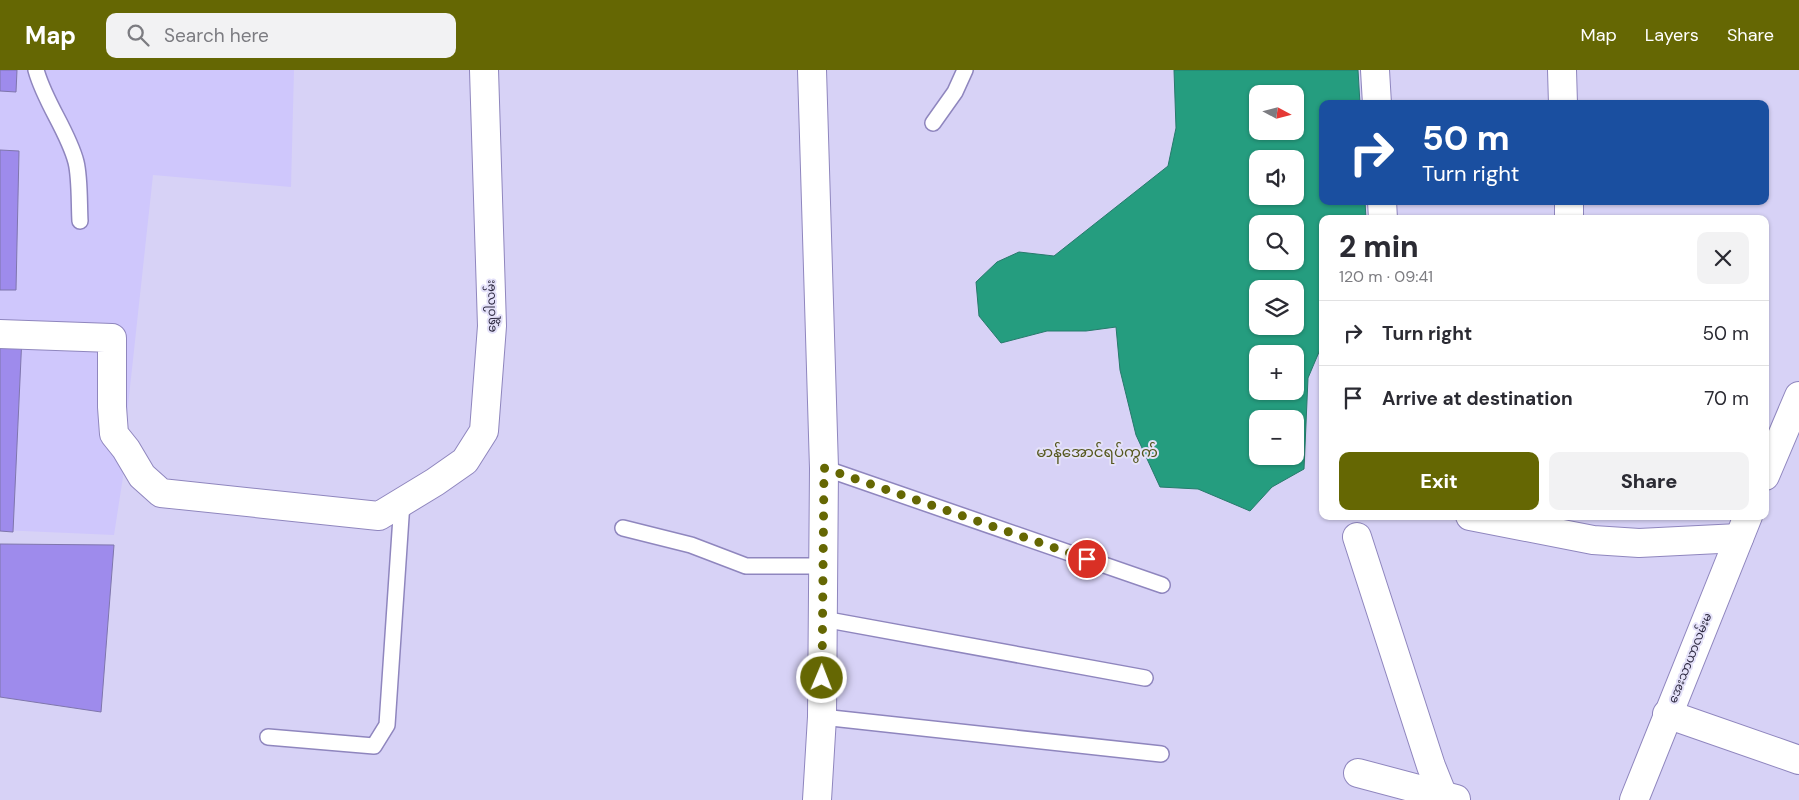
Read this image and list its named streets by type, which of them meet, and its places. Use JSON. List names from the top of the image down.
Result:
{
  "streets": {
    "street": ["ရွှေဝါလမ်း", "အေးသာယာလမ်းမ"]
  },
  "districts": ["မာန်အောင်ရပ်ကွက်"],
  "north": "right",
  "page": {
    "header": "Map",
    "search": "Search here",
    "nav": ["Map", "Layers", "Share"],
    "map_buttons": ["+", "−"],
    "turn": ["50 m", "Turn right"],
    "heading": ["2 min", "120 m · 09:41"],
    "list": [
      {
        "name": "Turn right",
        "value": "50 m"
      },
      {
        "name": "Arrive at destination",
        "value": "70 m"
      }
    ],
    "buttons": ["Exit", "Share"]
  }
}
